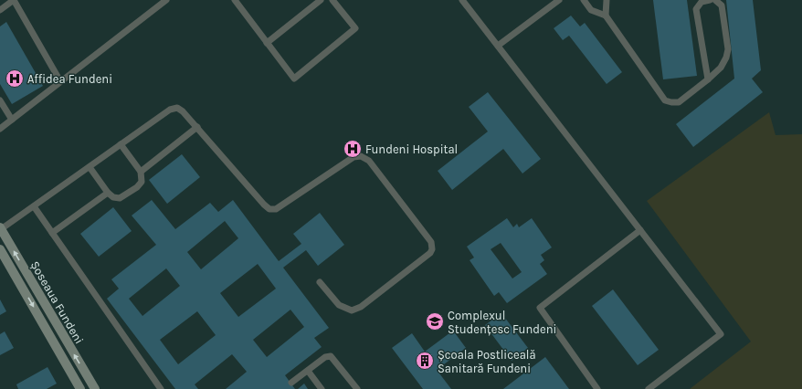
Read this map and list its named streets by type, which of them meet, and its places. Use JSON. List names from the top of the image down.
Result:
{
  "streets": {
    "main road": ["Șoseaua Fundeni"]
  },
  "places": {
    "hospital": ["Affidea Fundeni", "Fundeni Hospital"],
    "school or university": ["Complexul Studențesc Fundeni"],
    "building": ["Școala Postliceală Sanitară Fundeni"]
  }
}
